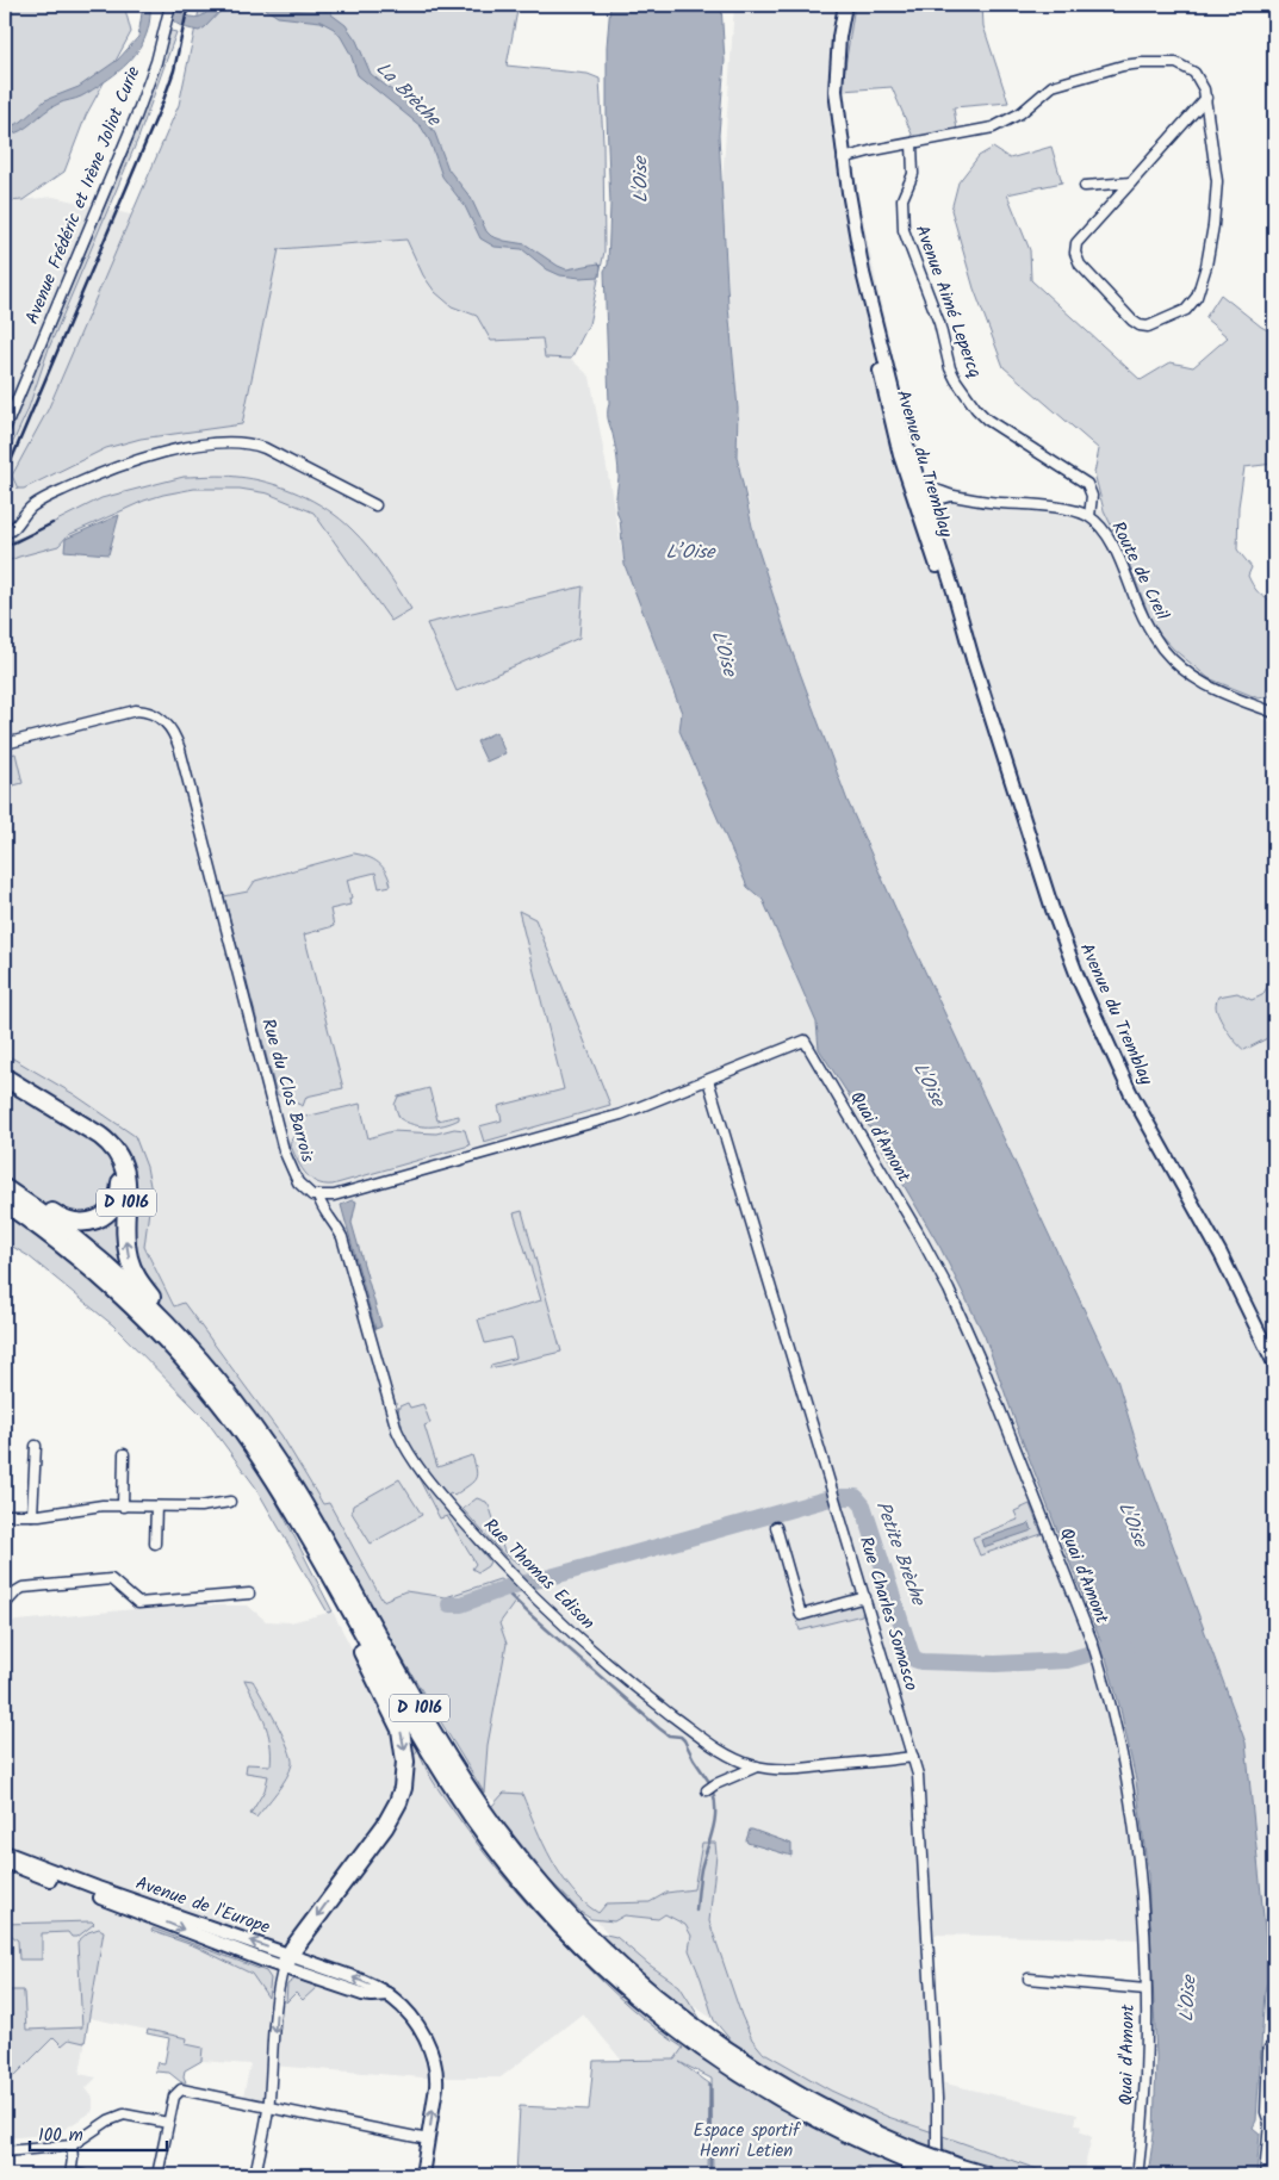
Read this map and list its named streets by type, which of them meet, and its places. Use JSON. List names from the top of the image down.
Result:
{
  "streets": {
    "highway": ["D 1016"],
    "main road": ["Avenue du Tremblay", "Avenue de l'Europe"],
    "street": [
      "Avenue Frédéric et Irène Joliot Curie",
      "Avenue Aimé Lepercq",
      "Route de Creil",
      "Rue du Clos Barrois",
      "Quai d'Amont",
      "Rue Thomas Edison",
      "Rue Charles Somasco"
    ]
  },
  "crossings": [
    ["Avenue Aimé Lepercq", "Route de Creil"],
    ["Avenue du Tremblay", "Route de Creil"],
    ["Rue du Clos Barrois", "Rue Thomas Edison"],
    ["Quai d'Amont", "Rue Charles Somasco"],
    ["D 1016", "Avenue de l'Europe"],
    ["Rue Thomas Edison", "Rue Charles Somasco"]
  ],
  "water": [
    "La Brèche",
    "L'Oise",
    "L’Oise",
    "Petite Brèche"
  ],
  "parks": ["Espace sportif Henri Letien"],
  "scale_bar": "100 m"
}
